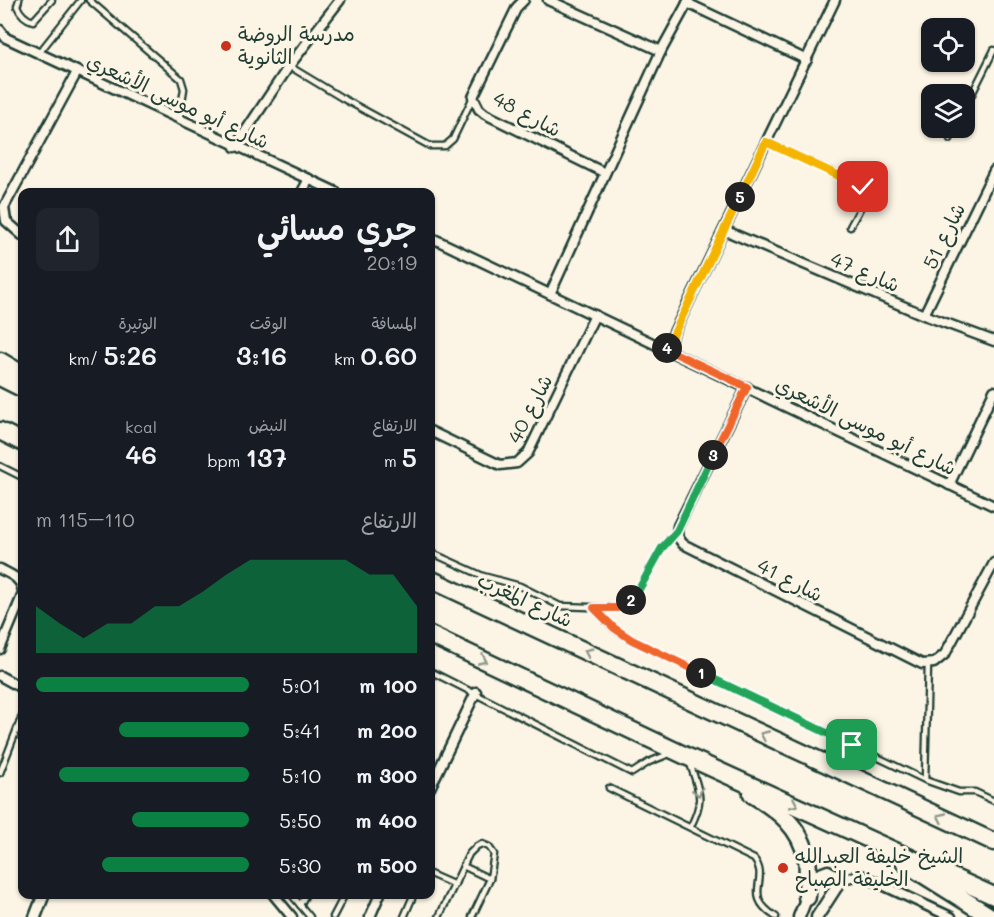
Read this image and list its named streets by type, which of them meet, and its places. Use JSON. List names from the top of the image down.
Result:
{
  "streets": {
    "highway": ["شارع المغرب"],
    "street": [
      "شارع أبو موسى الأشعري",
      "شارع 48",
      "شارع 51",
      "شارع 47",
      "شارع 40",
      "شارع 41"
    ]
  },
  "crossings": [
    ["شارع أبو موسى الأشعري", "شارع 40"],
    ["شارع 51", "شارع 47"]
  ],
  "places": ["مدرسة الروضة الثانوية", "الشيخ خليفة العبدالله الخليفة الصباح"],
  "page": {
    "pins": [
      "5",
      "4",
      "3",
      "2",
      "1"
    ],
    "heading": ["جري مسائي", "20:19"],
    "stats": [
      ["المسافة", "0.60 km"],
      ["الوقت", "3:16"],
      ["الوتيرة", "5:26 /km"],
      ["الارتفاع", "5 m"],
      ["النبض", "137 bpm"],
      ["kcal", "46"]
    ],
    "chart": ["الارتفاع", "110–115 m"],
    "list": [
      {
        "name": "100 m",
        "note": "5:01"
      },
      {
        "name": "200 m",
        "note": "5:41"
      },
      {
        "name": "300 m",
        "note": "5:10"
      },
      {
        "name": "400 m",
        "note": "5:50"
      },
      {
        "name": "500 m",
        "note": "5:30"
      }
    ]
  }
}
